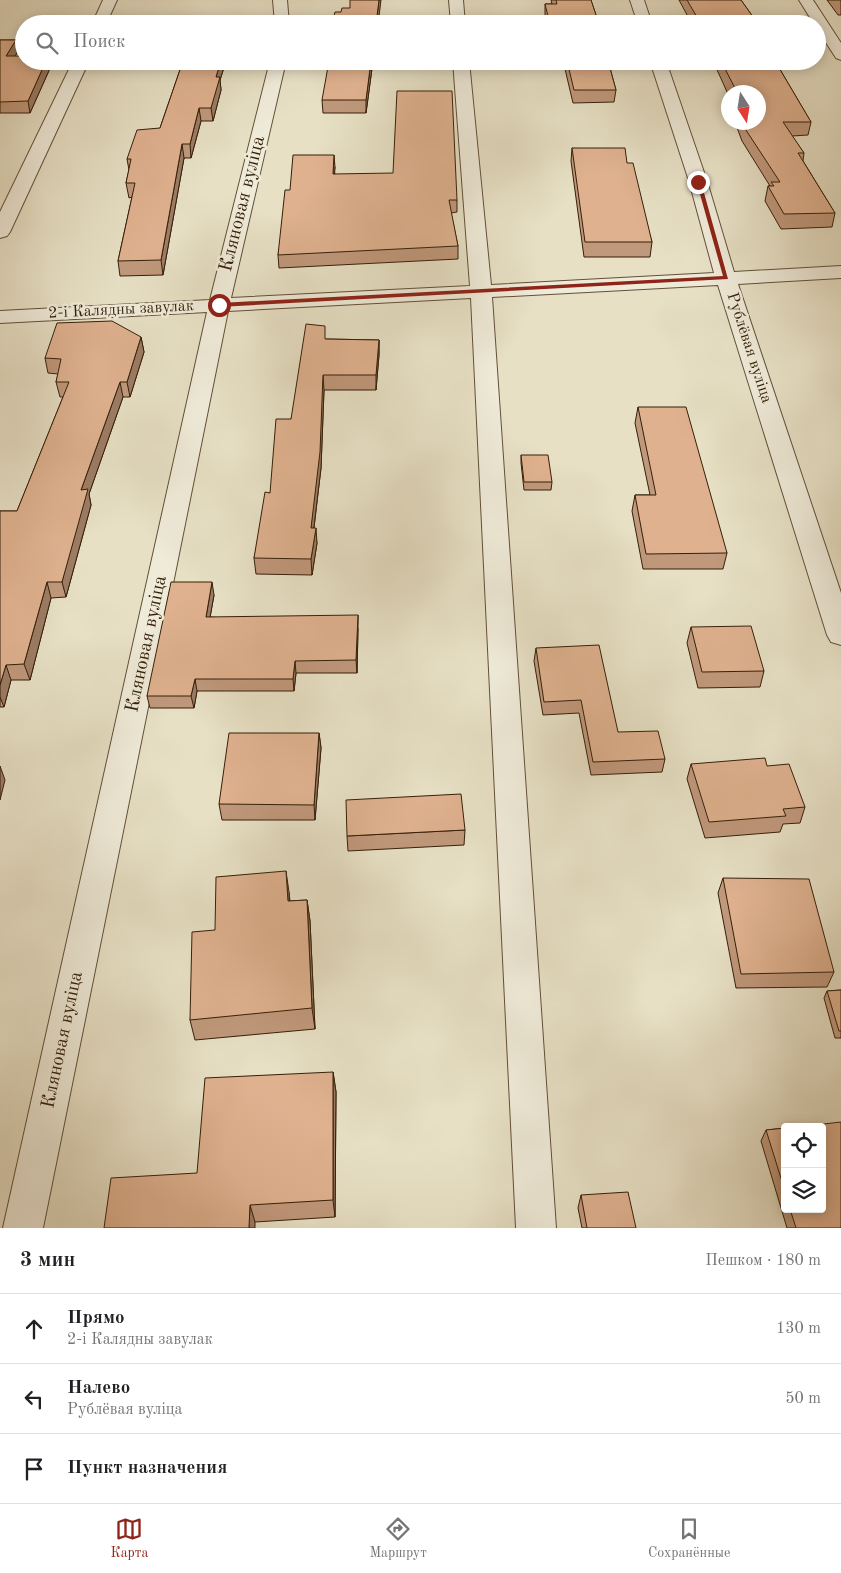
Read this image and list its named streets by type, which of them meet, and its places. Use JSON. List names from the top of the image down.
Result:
{
  "streets": {
    "street": ["Кляновая вуліца", "2-і Калядны завулак", "Рублёвая вуліца"]
  },
  "crossings": [
    ["Кляновая вуліца", "2-і Калядны завулак"],
    ["2-і Калядны завулак", "Рублёвая вуліца"]
  ],
  "north": "bottom",
  "page": {
    "search": "Поиск",
    "heading": ["3 мин", "Пешком · 180 m"],
    "list": [
      ["Прямо", "2-і Калядны завулак", "130 m"],
      ["Налево", "Рублёвая вуліца", "50 m"],
      "Пункт назначения"
    ],
    "nav": ["Карта", "Маршрут", "Сохранённые"]
  }
}
